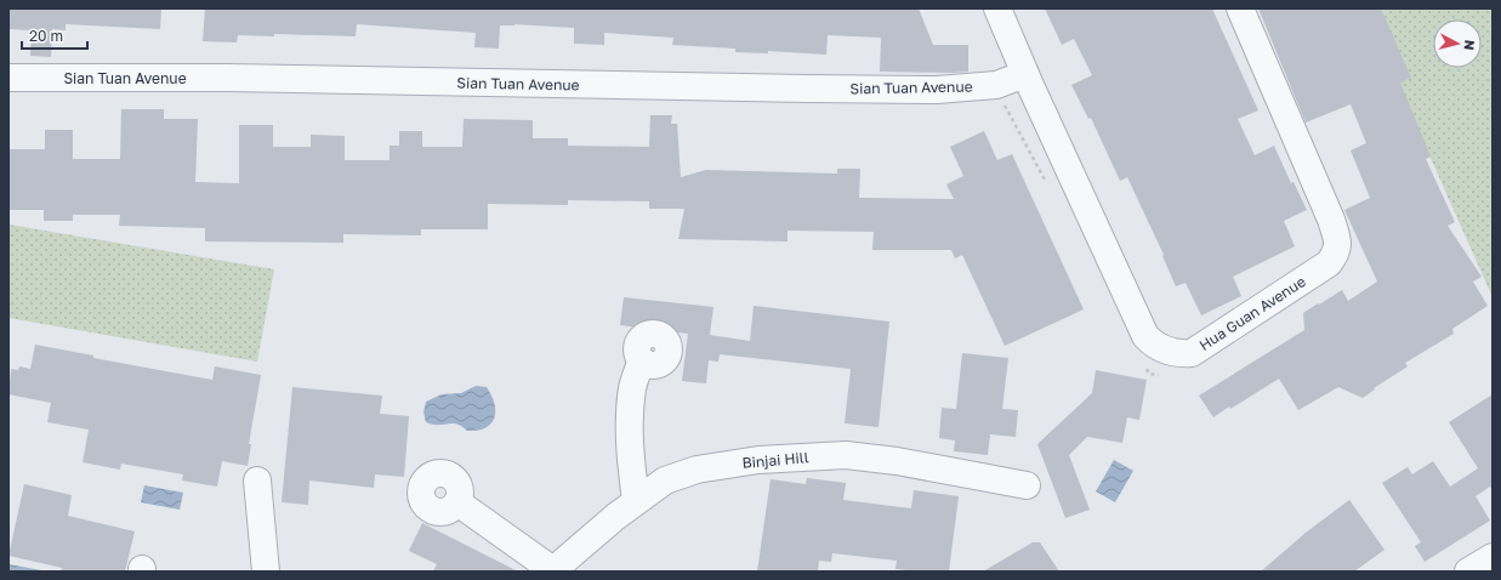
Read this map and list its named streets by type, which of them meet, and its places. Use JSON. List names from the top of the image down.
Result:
{
  "streets": {
    "street": ["Sian Tuan Avenue", "Hua Guan Avenue", "Binjai Hill"]
  },
  "crossings": [
    ["Sian Tuan Avenue", "Hua Guan Avenue"]
  ],
  "scale_bar": "20 m",
  "north": "right"
}
